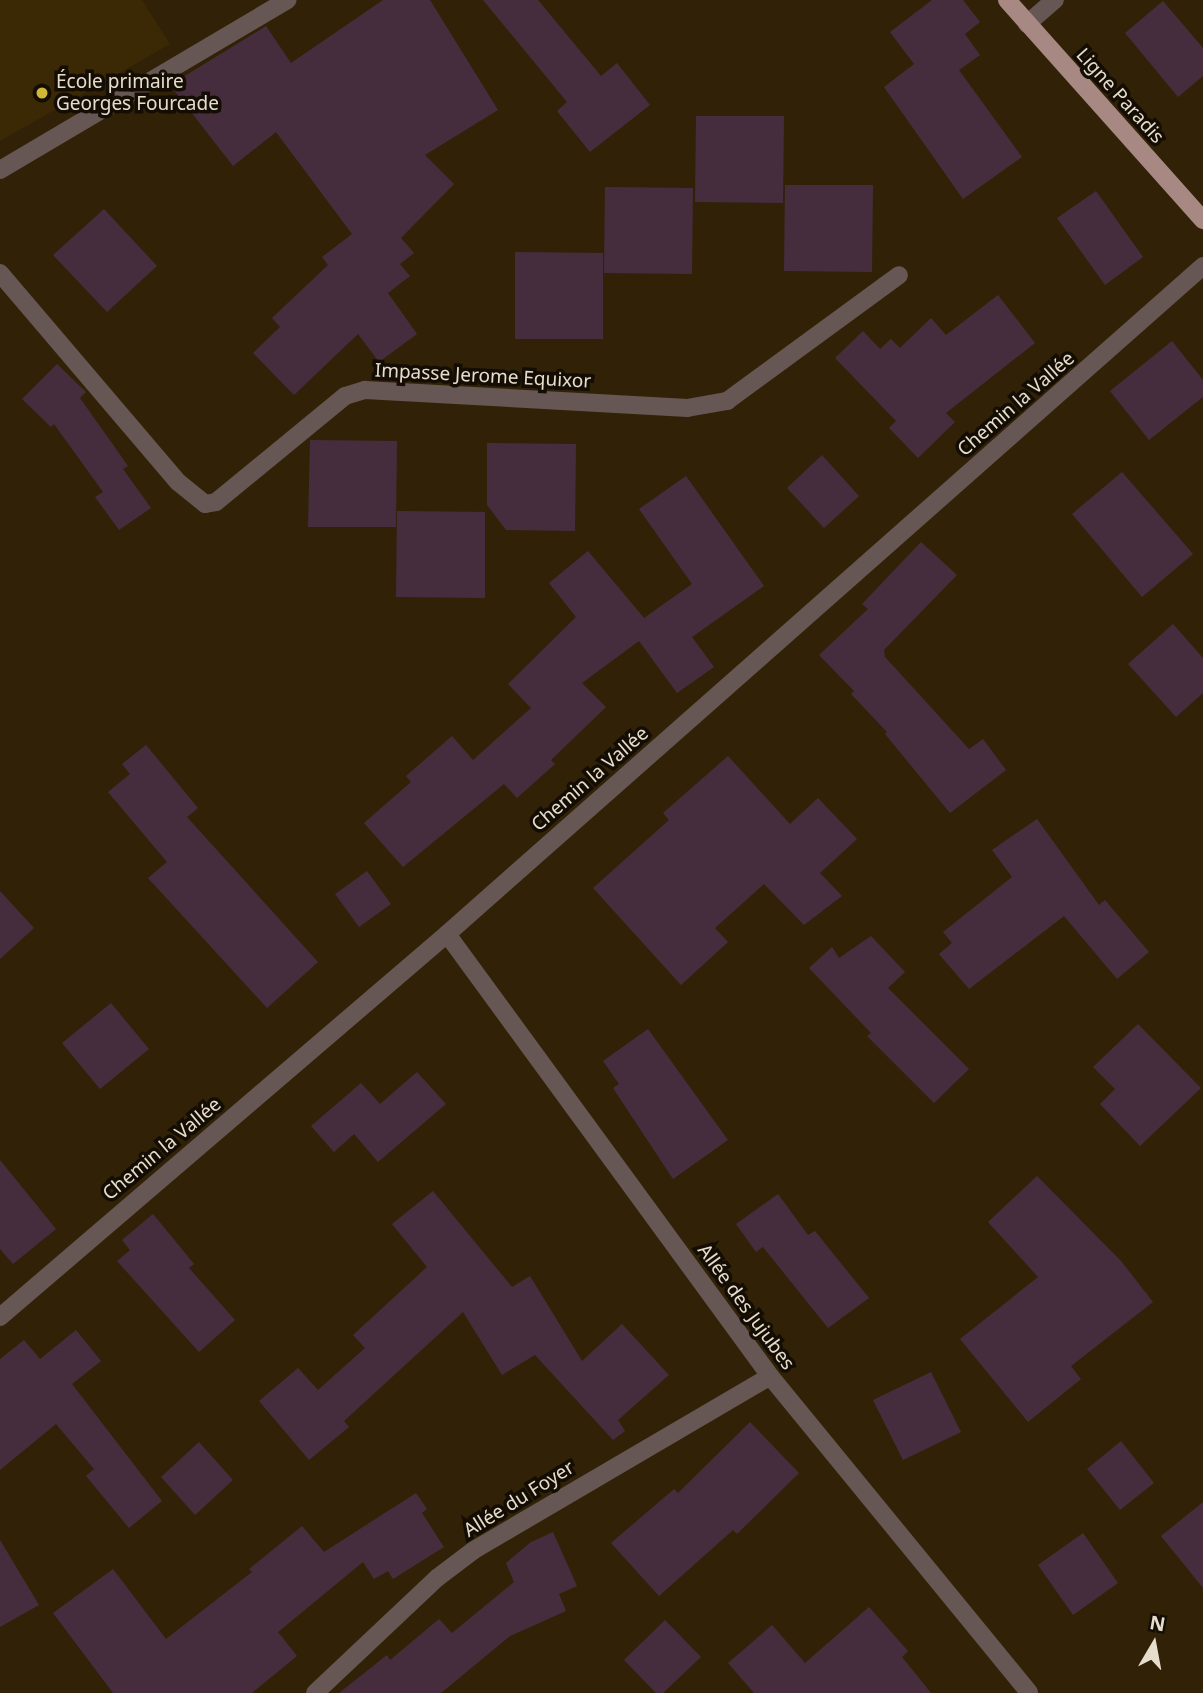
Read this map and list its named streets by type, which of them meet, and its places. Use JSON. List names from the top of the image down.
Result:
{
  "streets": {
    "main road": ["Ligne Paradis"],
    "street": [
      "Impasse Jerome Equixor",
      "Chemin la Vallée",
      "Allée des Jujubes",
      "Allée du Foyer"
    ]
  },
  "crossings": [
    ["Chemin la Vallée", "Allée des Jujubes"],
    ["Allée des Jujubes", "Allée du Foyer"]
  ],
  "places": ["École primaire Georges Fourcade"],
  "north": "top"
}
